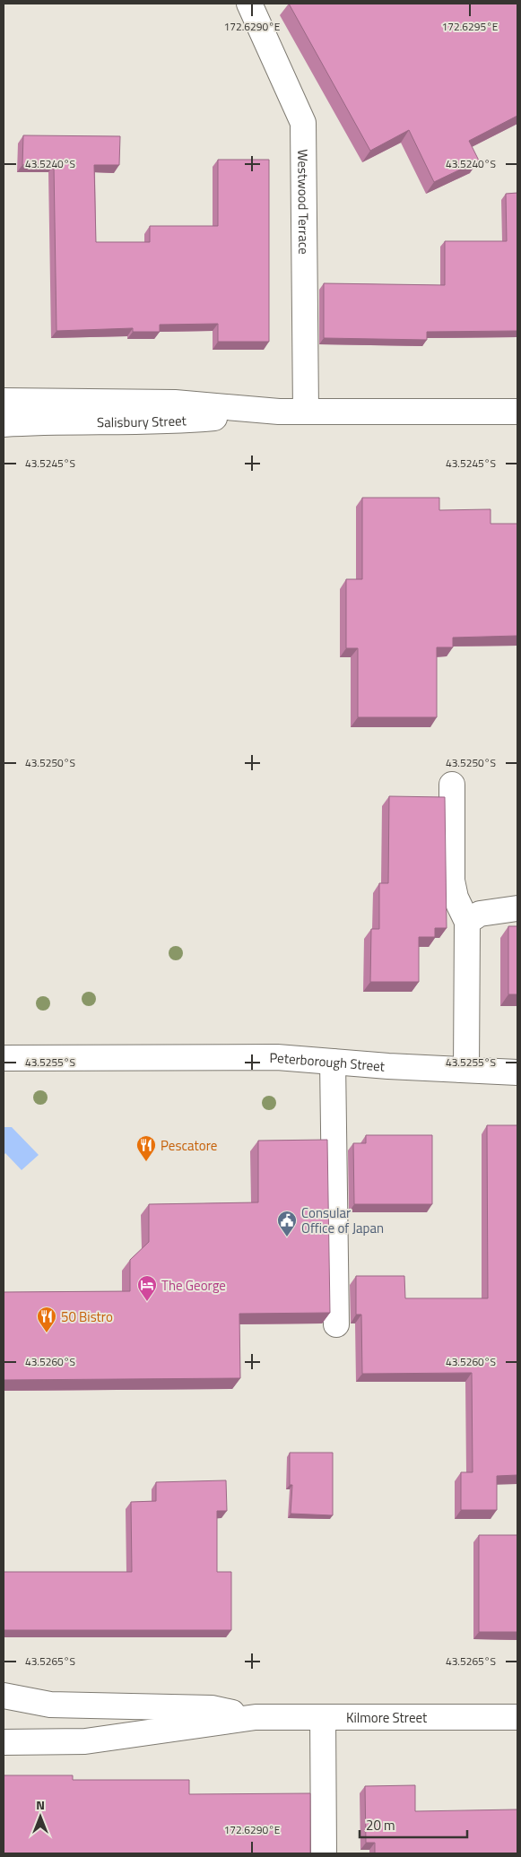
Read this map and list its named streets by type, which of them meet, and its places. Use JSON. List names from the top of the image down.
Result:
{
  "streets": {
    "street": [
      "Westwood Terrace",
      "Salisbury Street",
      "Peterborough Street",
      "Kilmore Street"
    ]
  },
  "crossings": [
    ["Westwood Terrace", "Salisbury Street"]
  ],
  "places": {
    "restaurant": ["Pescatore", "50 Bistro"],
    "public building": ["Consular Office of Japan"],
    "hotel": ["The George"]
  },
  "scale_bar": "20 m",
  "north": "top",
  "coordinates": [
    "172.6290°E",
    "172.6295°E",
    "43.5240°S",
    "43.5245°S",
    "43.5250°S",
    "43.5255°S",
    "43.5260°S",
    "43.5265°S"
  ]
}
